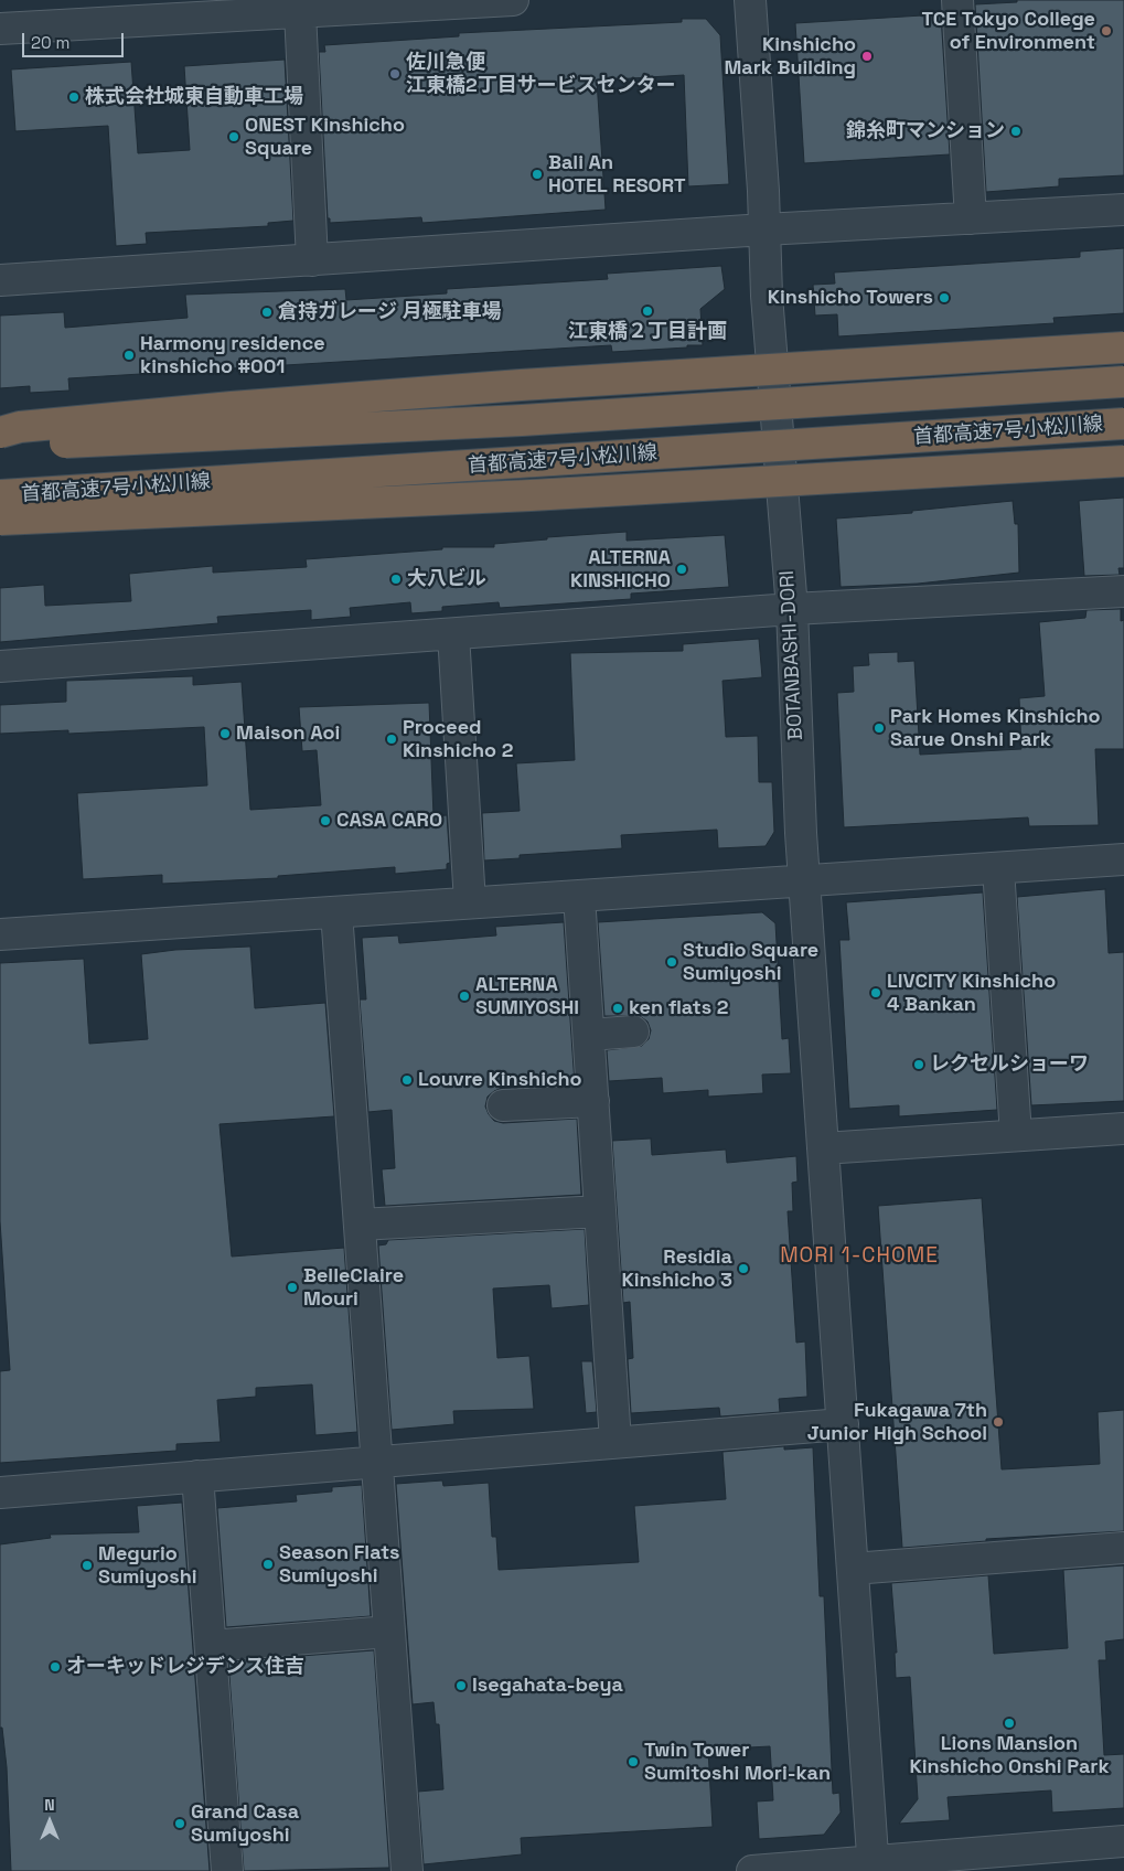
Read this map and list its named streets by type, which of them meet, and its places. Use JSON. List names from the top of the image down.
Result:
{
  "streets": {
    "highway": ["首都高速7号小松川線"],
    "street": ["BOTANBASHI-DORI"]
  },
  "districts": ["MORI 1-CHOME"],
  "places": [
    "TCE Tokyo College of Environment",
    "Kinshicho Mark Building",
    "佐川急便 江東橋2丁目サービスセンター",
    "株式会社城東自動車工場",
    "錦糸町マンション",
    "ONEST Kinshicho Square",
    "Bali An HOTEL RESORT",
    "Kinshicho Towers",
    "江東橋２丁目計画",
    "倉持ガレージ 月極駐車場",
    "Harmony residence kinshicho #001",
    "ALTERNA KINSHICHO",
    "大八ビル",
    "Park Homes Kinshicho Sarue Onshi Park",
    "Maison Aoi",
    "Proceed Kinshicho 2",
    "CASA CARO",
    "Studio Square Sumiyoshi",
    "LIVCITY Kinshicho 4 Bankan",
    "ALTERNA SUMIYOSHI",
    "ken flats 2",
    "レクセルショーワ",
    "Louvre Kinshicho",
    "Residia Kinshicho 3",
    "BelleClaire Mouri",
    "Fukagawa 7th Junior High School",
    "Season Flats Sumiyoshi",
    "Megurio Sumiyoshi",
    "オーキッドレジデンス住吉",
    "Isegahata-beya",
    "Lions Mansion Kinshicho Onshi Park",
    "Twin Tower Sumitoshi Mori-kan",
    "Grand Casa Sumiyoshi"
  ],
  "scale_bar": "20 m",
  "north": "top"
}
